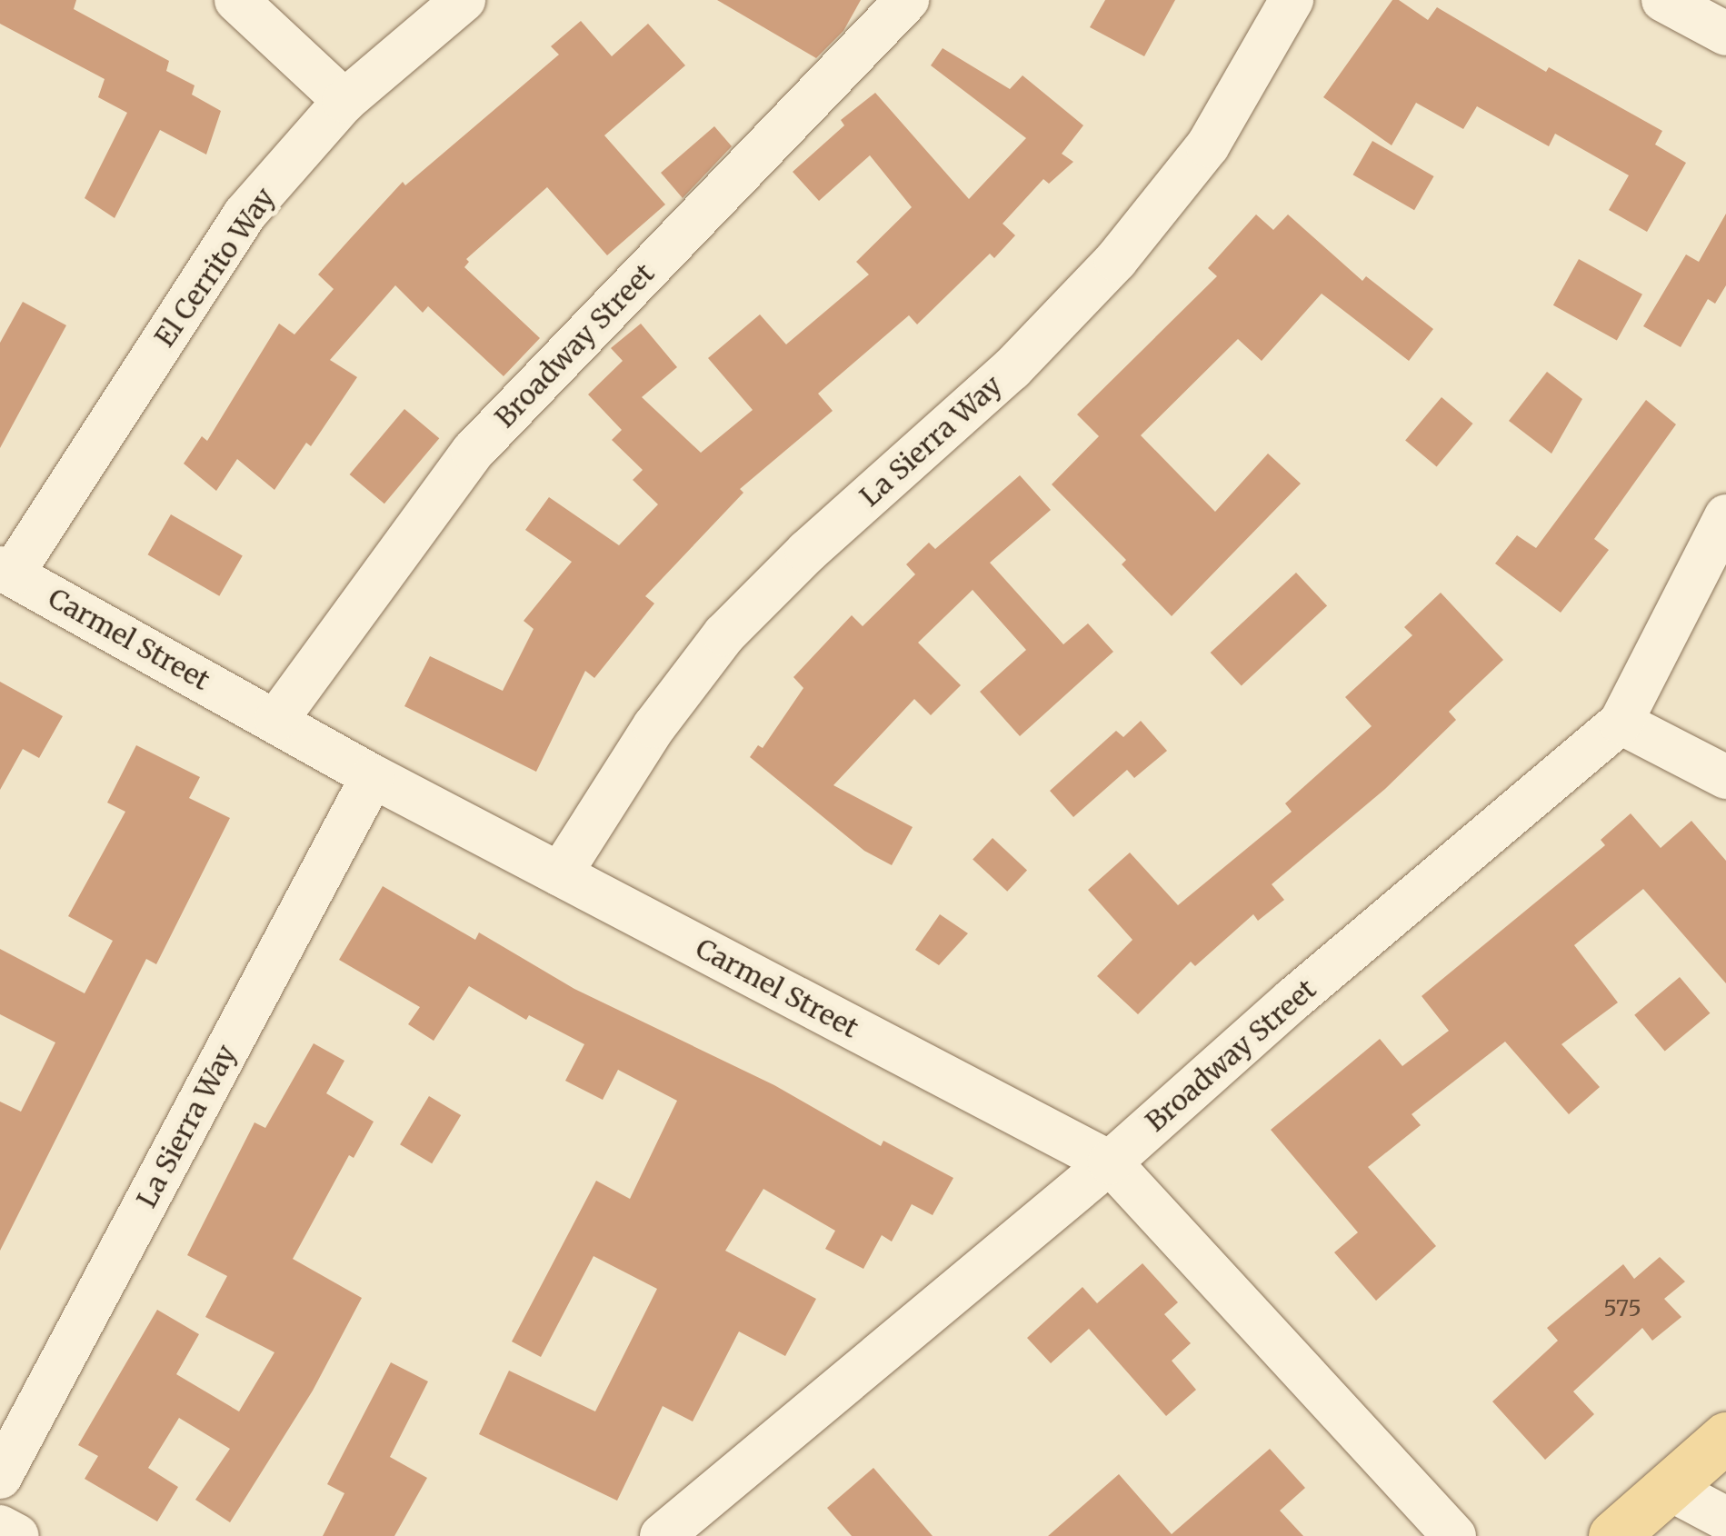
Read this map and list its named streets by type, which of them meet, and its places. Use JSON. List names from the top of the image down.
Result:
{
  "streets": {
    "street": [
      "El Cerrito Way",
      "Broadway Street",
      "La Sierra Way",
      "Carmel Street"
    ]
  },
  "crossings": [
    ["El Cerrito Way", "Carmel Street"],
    ["Broadway Street", "Carmel Street"],
    ["La Sierra Way", "Carmel Street"]
  ],
  "house_numbers": ["575"]
}
